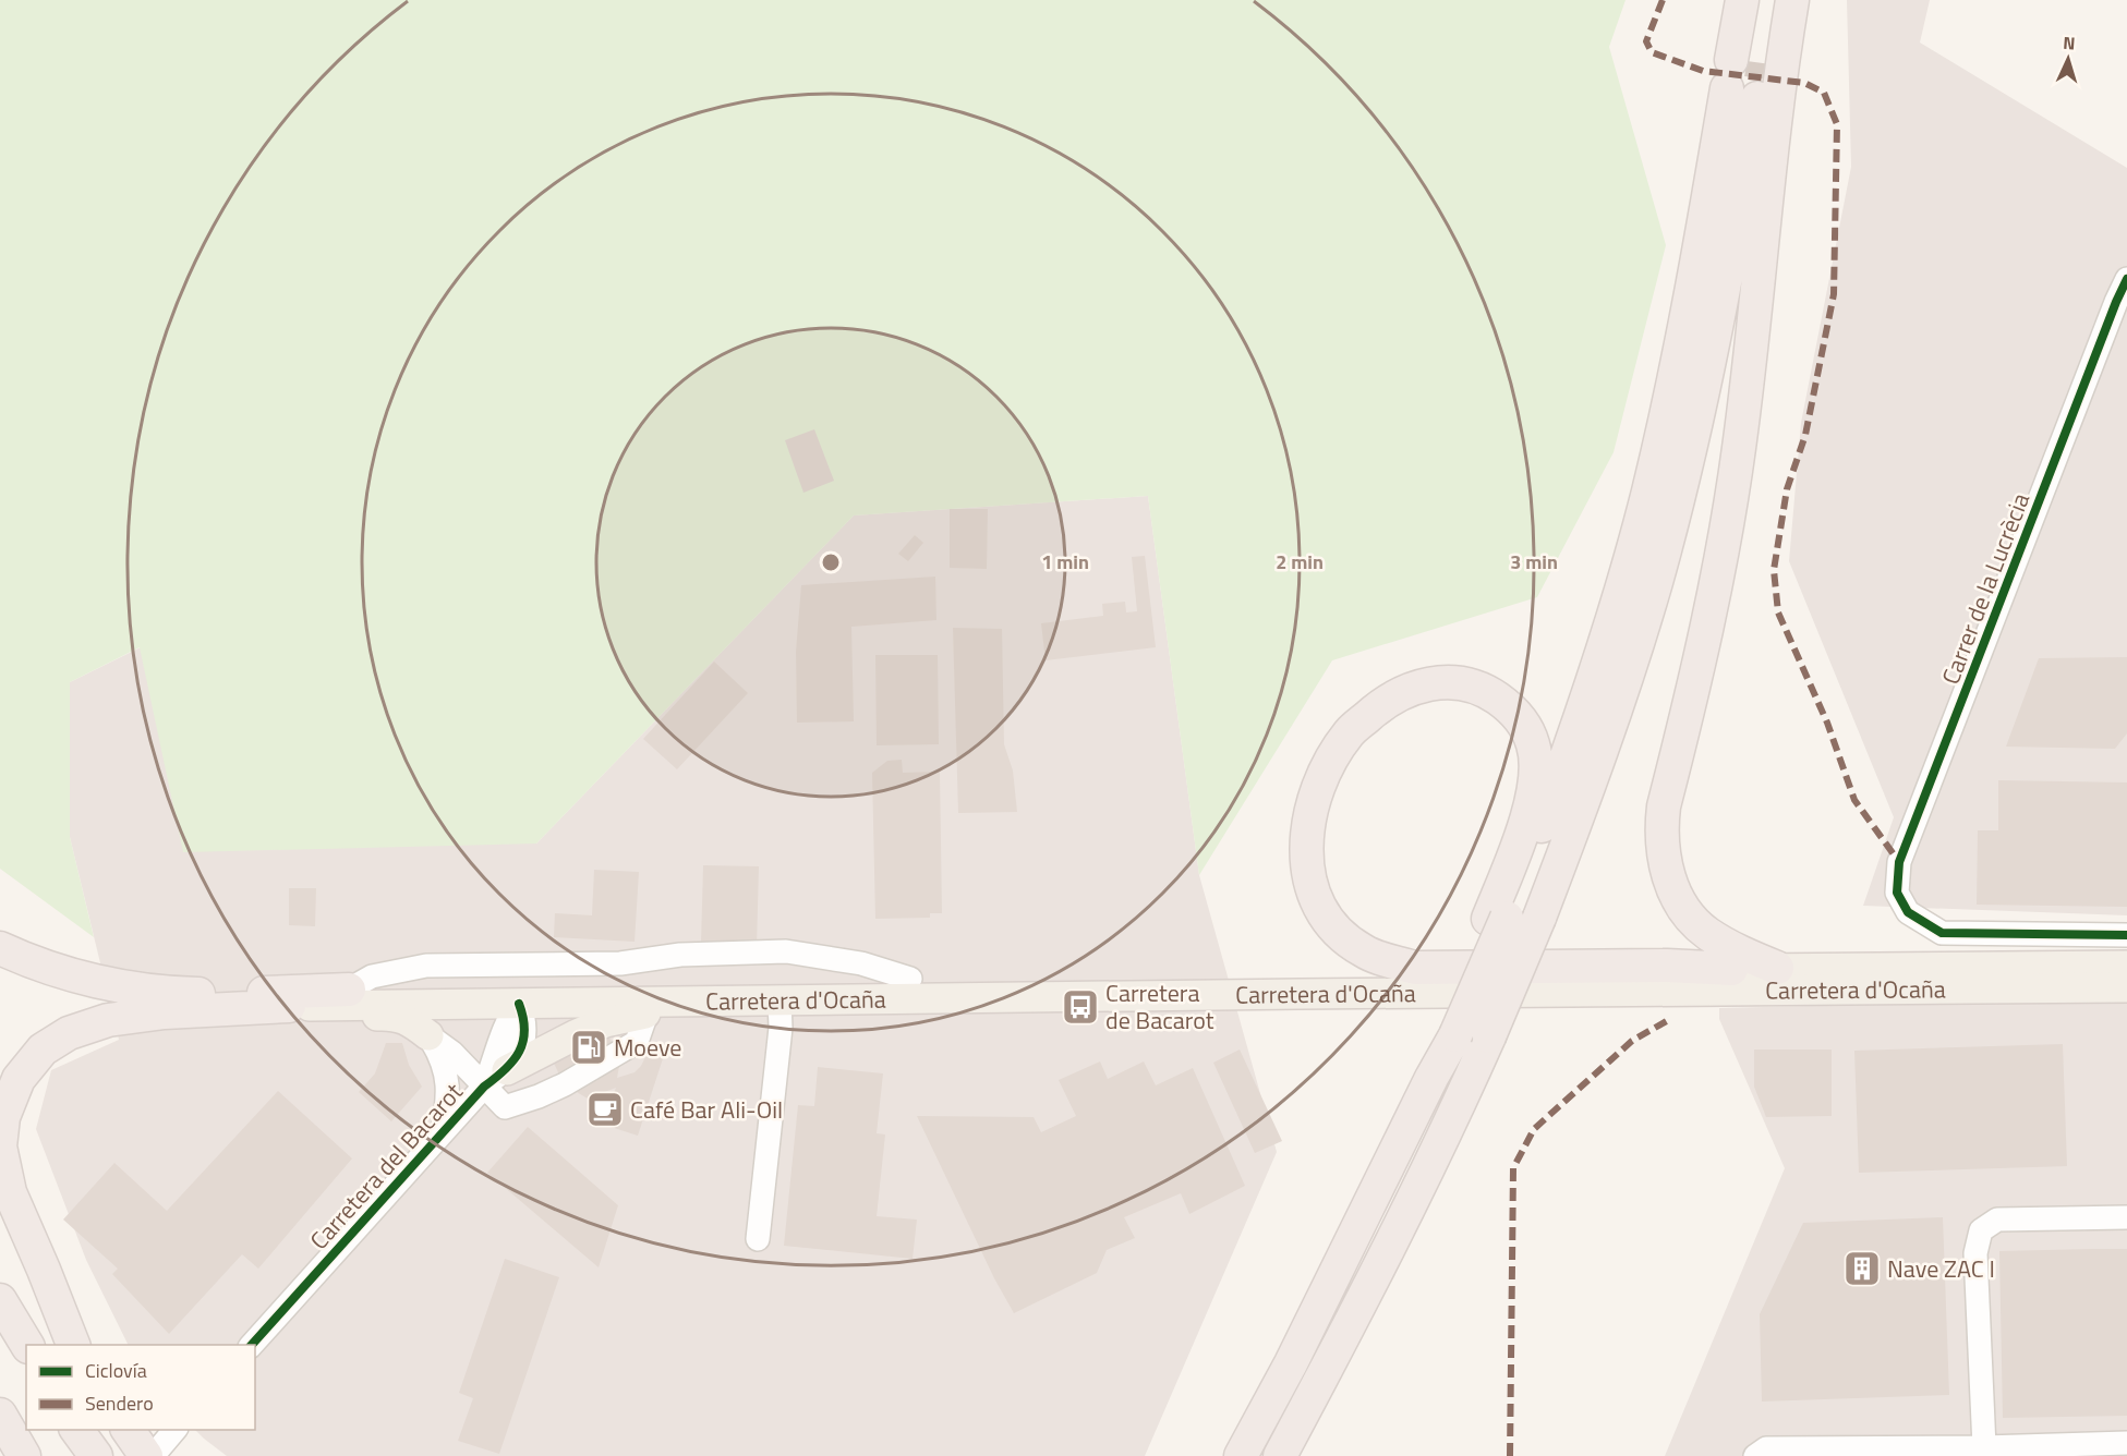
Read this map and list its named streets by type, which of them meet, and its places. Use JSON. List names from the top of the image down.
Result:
{
  "streets": {
    "main road": ["Carretera d'Ocaña"],
    "street": ["Carrer de la Lucrècia", "Carretera del Bacarot"]
  },
  "crossings": [
    ["Carretera d'Ocaña", "Carretera del Bacarot"]
  ],
  "places": {
    "bus stop": ["Carretera de Bacarot"],
    "fuel station": ["Moeve"],
    "cafe": ["Café Bar Ali-Oil"],
    "building": ["Nave ZAC I"]
  },
  "legend": ["Ciclovía", "Sendero"],
  "north": "top",
  "rings": ["1 min", "2 min", "3 min"]
}
